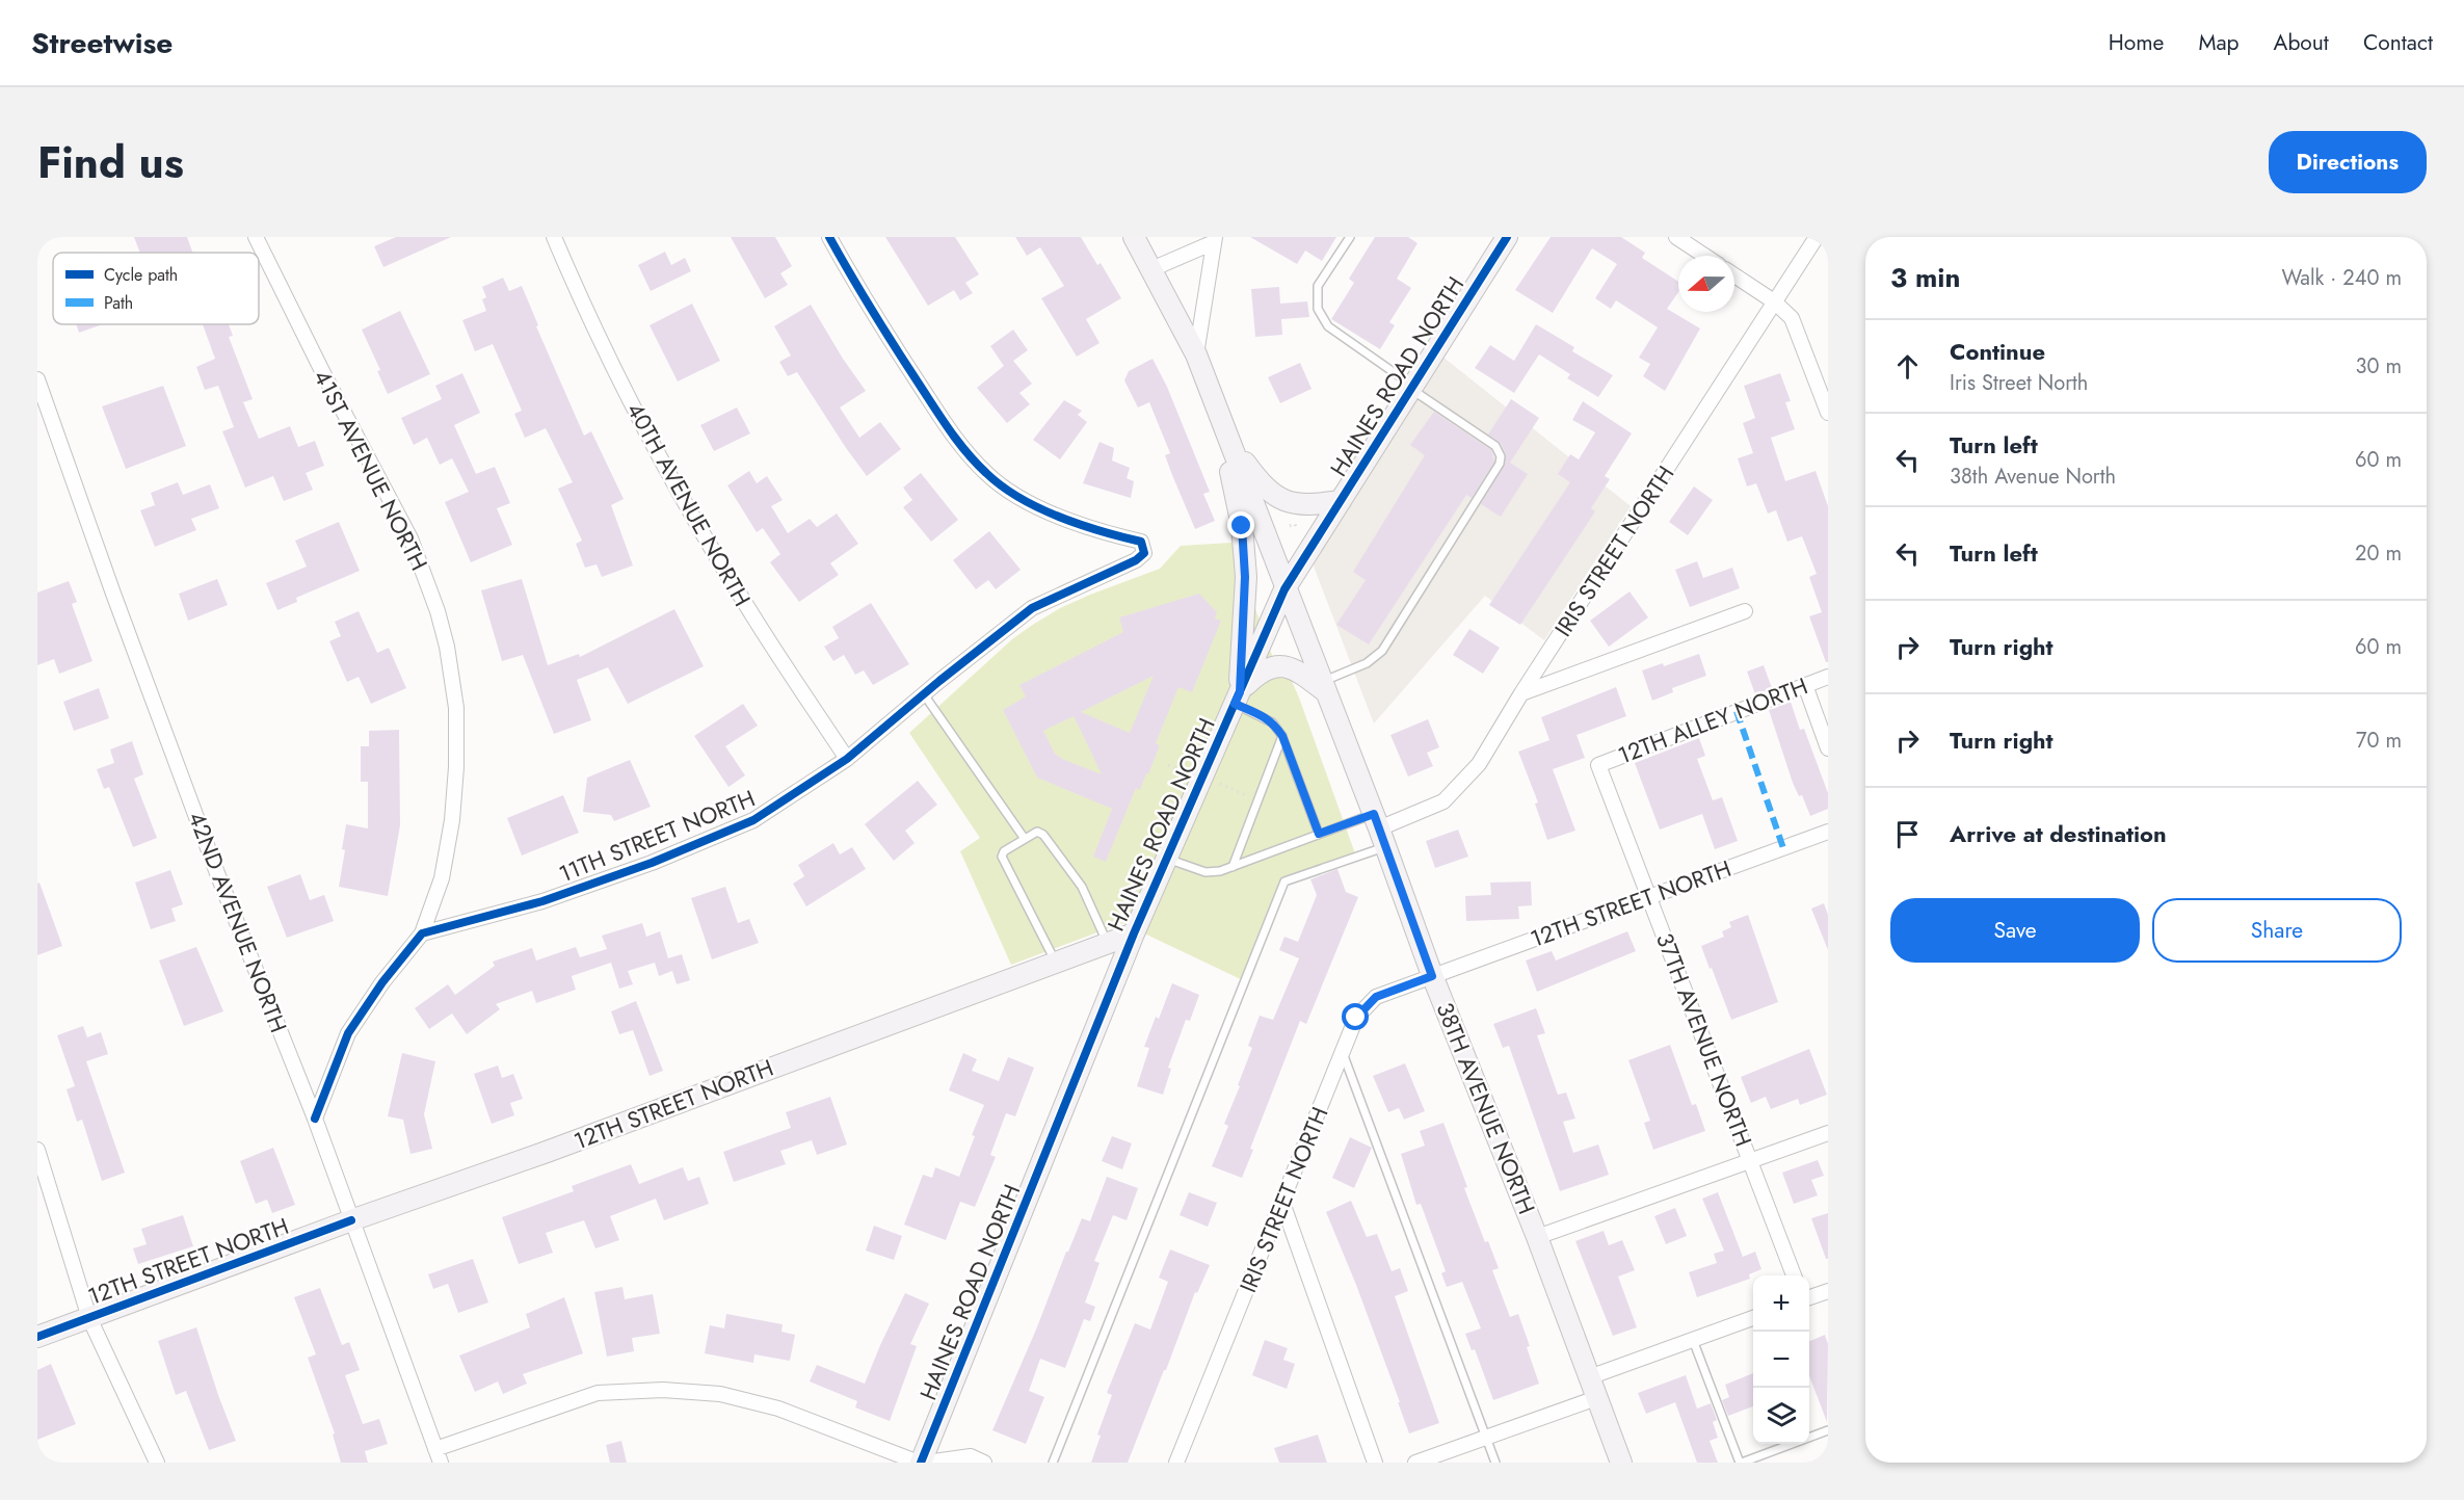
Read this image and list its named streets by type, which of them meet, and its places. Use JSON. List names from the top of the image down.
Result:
{
  "streets": {
    "street": [
      "HAINES ROAD NORTH",
      "41ST AVENUE NORTH",
      "40TH AVENUE NORTH",
      "IRIS STREET NORTH",
      "12TH ALLEY NORTH",
      "11TH STREET NORTH",
      "12TH STREET NORTH",
      "42ND AVENUE NORTH",
      "37TH AVENUE NORTH",
      "38TH AVENUE NORTH"
    ]
  },
  "crossings": [
    ["HAINES ROAD NORTH", "12TH STREET NORTH"],
    ["HAINES ROAD NORTH", "38TH AVENUE NORTH"],
    ["41ST AVENUE NORTH", "11TH STREET NORTH"],
    ["40TH AVENUE NORTH", "11TH STREET NORTH"],
    ["IRIS STREET NORTH", "12TH STREET NORTH"],
    ["IRIS STREET NORTH", "38TH AVENUE NORTH"],
    ["12TH ALLEY NORTH", "37TH AVENUE NORTH"],
    ["12TH STREET NORTH", "42ND AVENUE NORTH"],
    ["12TH STREET NORTH", "37TH AVENUE NORTH"],
    ["12TH STREET NORTH", "38TH AVENUE NORTH"]
  ],
  "legend": ["Cycle path", "Path"],
  "north": "left",
  "page": {
    "header": "Streetwise",
    "nav": [
      "Home",
      "Map",
      "About",
      "Contact"
    ],
    "title": "Find us",
    "buttons": [
      "Directions",
      ["Save", "Share"]
    ],
    "heading": ["3 min", "Walk · 240 m"],
    "list": [
      ["Continue", "Iris Street North", "30 m"],
      ["Turn left", "38th Avenue North", "60 m"],
      ["Turn left", "20 m"],
      ["Turn right", "60 m"],
      ["Turn right", "70 m"],
      "Arrive at destination"
    ],
    "map_buttons": ["+", "−"]
  }
}
